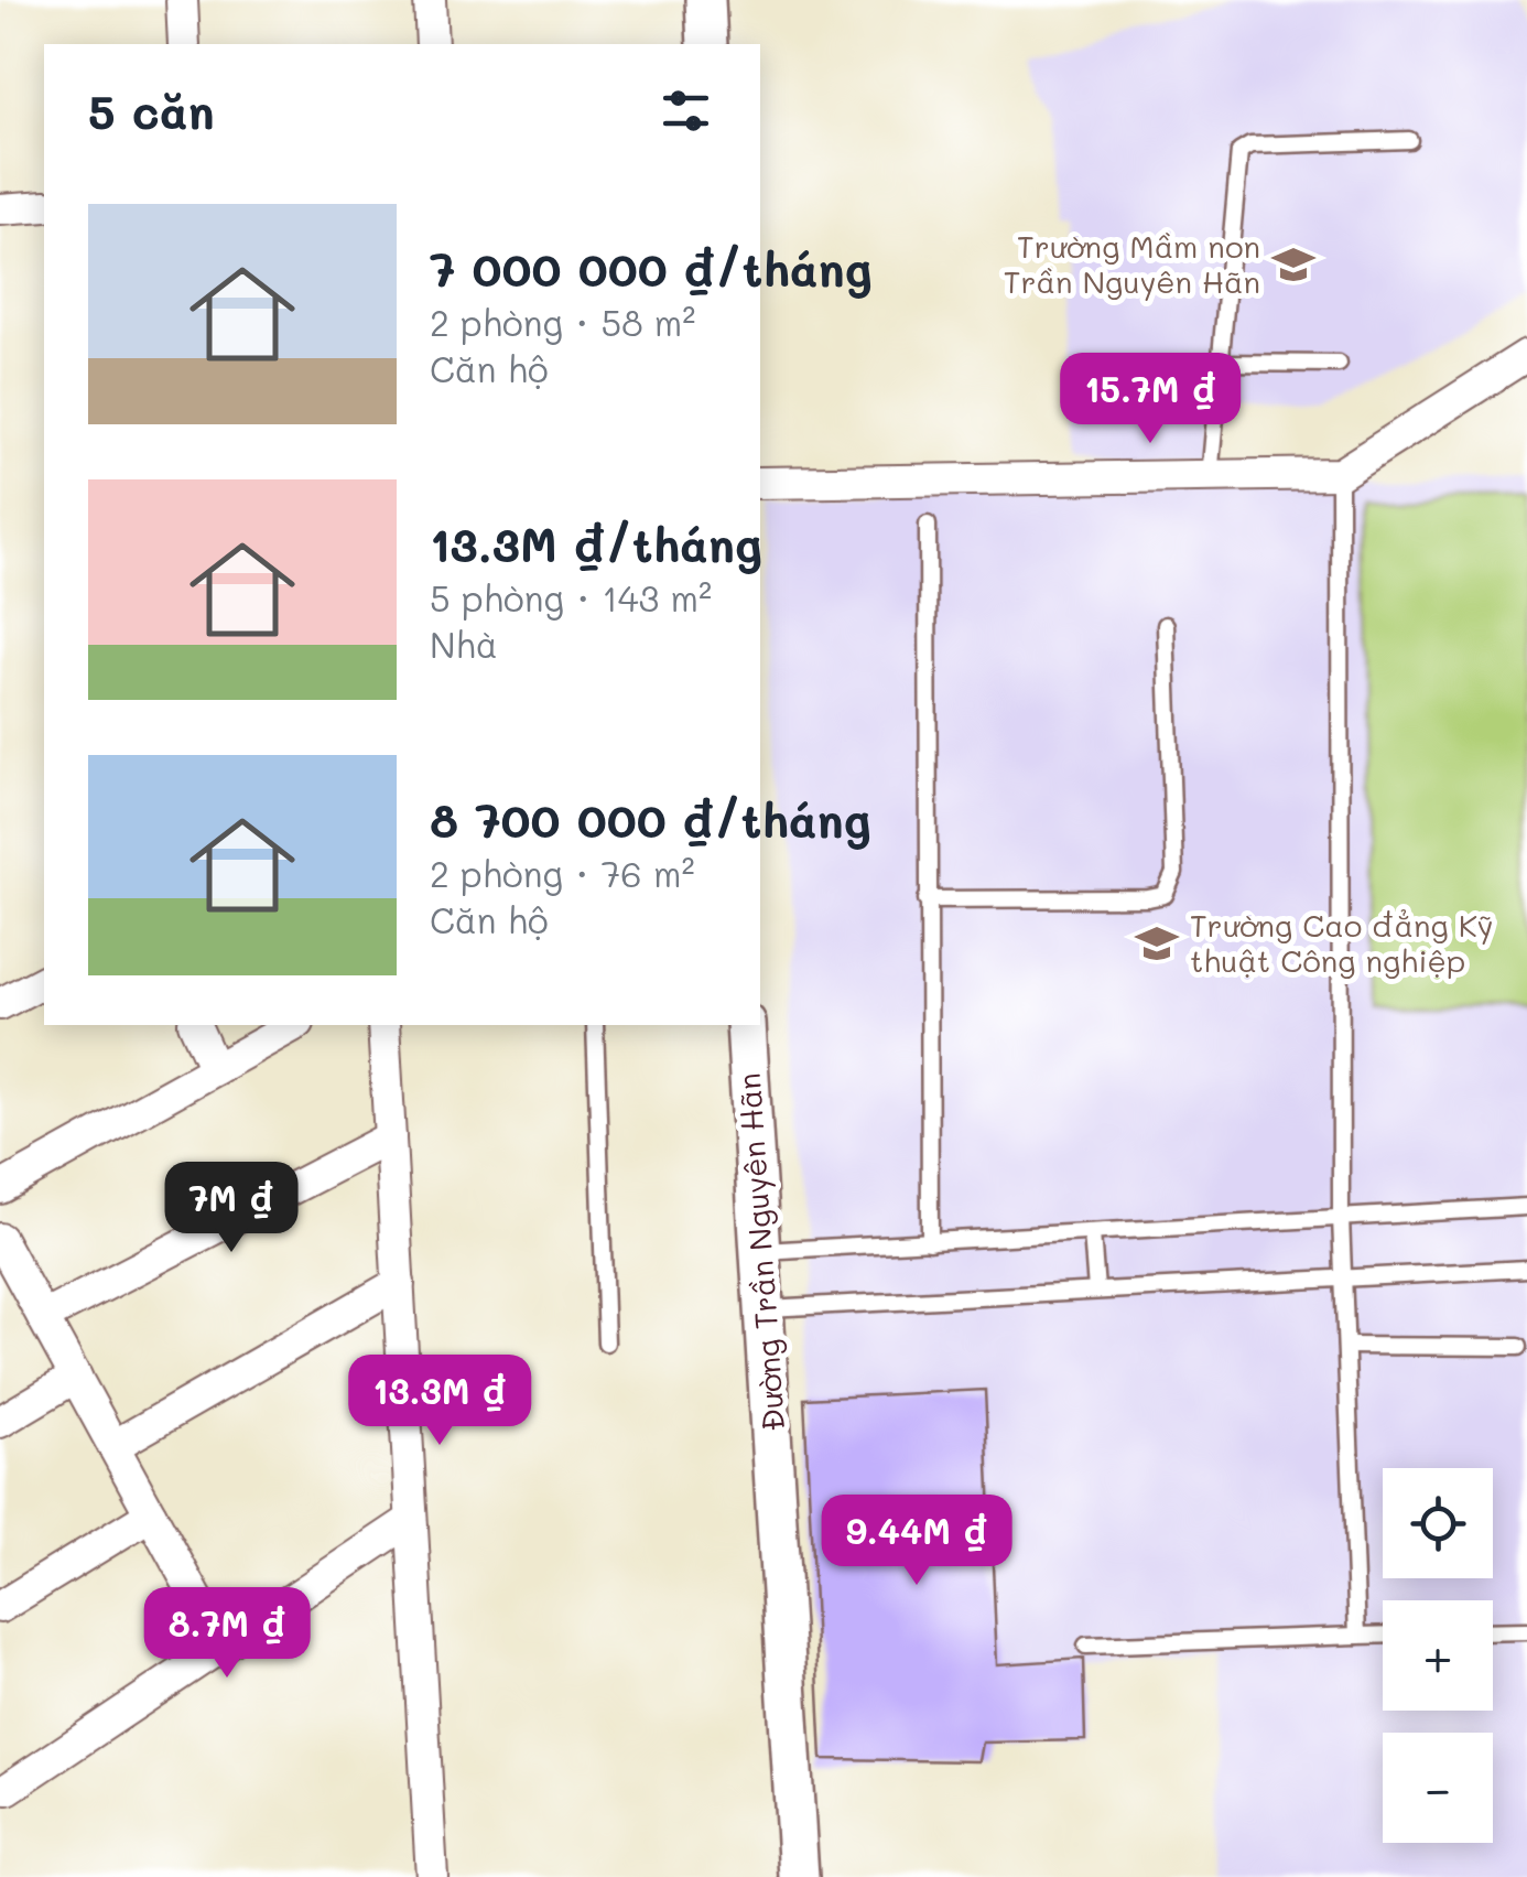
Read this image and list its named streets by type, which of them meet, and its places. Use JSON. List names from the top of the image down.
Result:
{
  "streets": {
    "street": ["Đường Trần Nguyên Hãn"]
  },
  "places": {
    "school or university": ["Trường Mầm non Trần Nguyên Hãn", "Trường Cao đẳng Kỹ thuật Công nghiệp"]
  },
  "page": {
    "heading": "5 căn",
    "list": [
      {
        "name": "7 000 000 ₫/tháng",
        "note": "2 phòng · 58 m² · Căn hộ"
      },
      {
        "name": "13.3M ₫/tháng",
        "note": "5 phòng · 143 m² · Nhà"
      },
      {
        "name": "8 700 000 ₫/tháng",
        "note": "2 phòng · 76 m² · Căn hộ"
      }
    ],
    "price": [
      "15.7M ₫",
      "7M ₫",
      "13.3M ₫",
      "9.44M ₫",
      "8.7M ₫"
    ],
    "map_buttons": ["+", "−"]
  }
}
